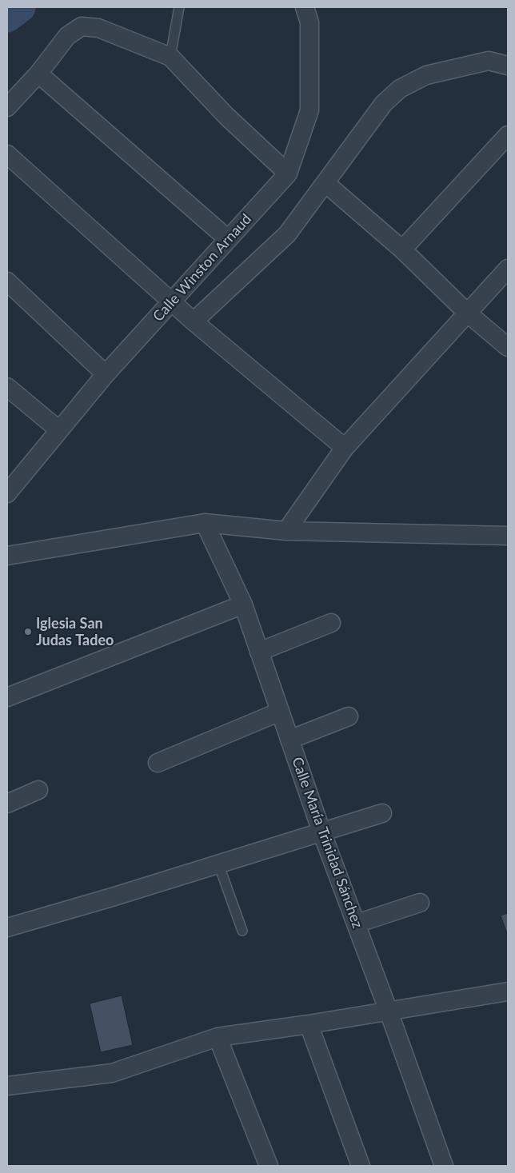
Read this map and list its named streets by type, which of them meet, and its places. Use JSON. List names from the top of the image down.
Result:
{
  "streets": {
    "street": ["Calle Winston Arnaud", "Calle María Trinidad Sánchez"]
  },
  "places": ["Iglesia San Judas Tadeo"]
}
